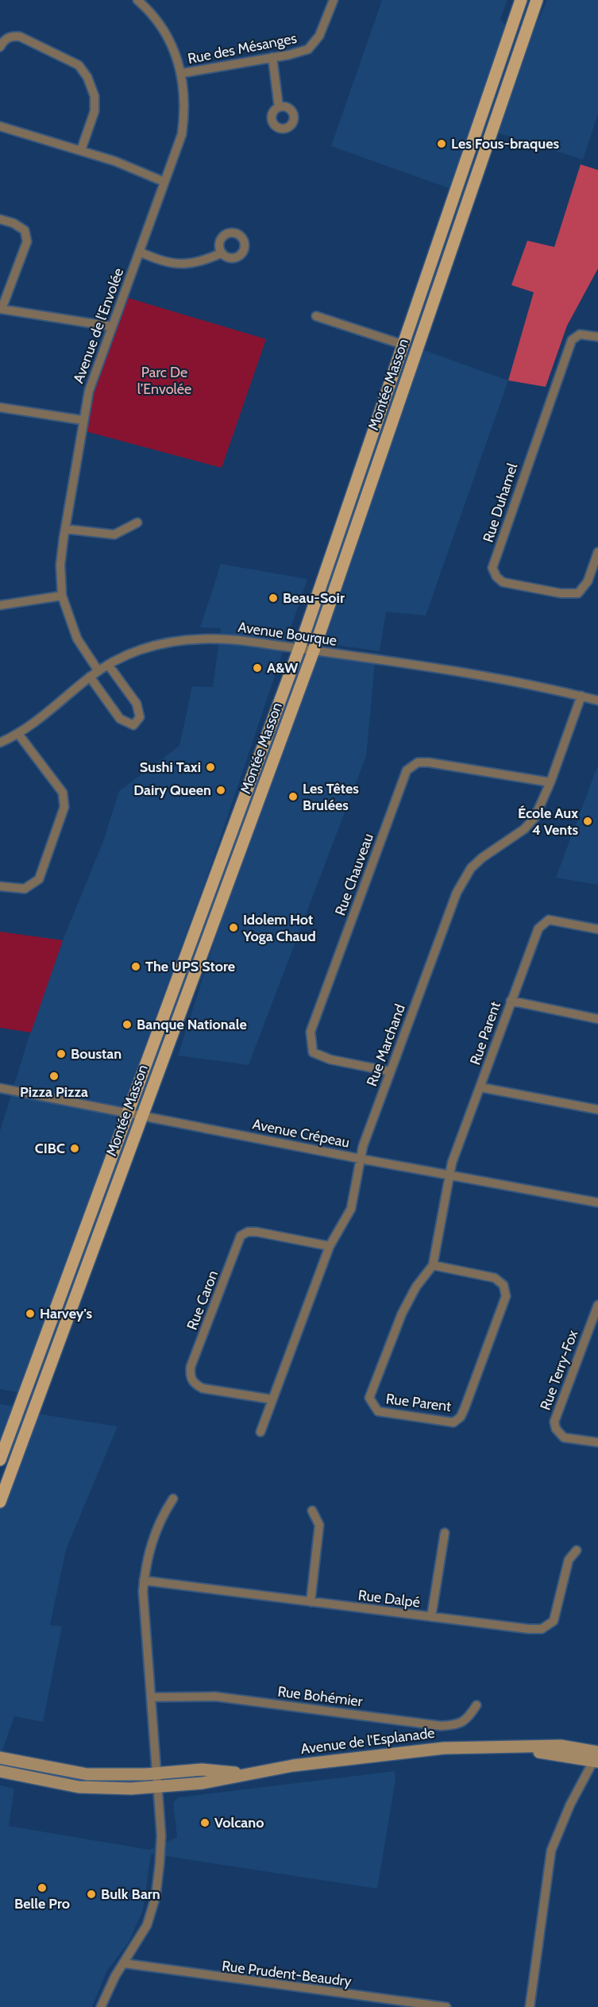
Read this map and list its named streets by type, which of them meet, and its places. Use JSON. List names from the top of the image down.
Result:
{
  "streets": {
    "main road": ["Montée Masson"],
    "street": [
      "Rue des Mésanges",
      "Avenue de l'Envolée",
      "Rue Duhamel",
      "Avenue Bourque",
      "Rue Chauveau",
      "Rue Parent",
      "Rue Marchand",
      "Avenue Crépeau",
      "Rue Caron",
      "Rue Terry-Fox",
      "Rue Dalpé",
      "Rue Bohémier",
      "Avenue de l'Esplanade",
      "Rue Prudent-Beaudry"
    ]
  },
  "crossings": [
    ["Rue des Mésanges", "Avenue de l'Envolée"],
    ["Avenue de l'Envolée", "Avenue Bourque"],
    ["Montée Masson", "Avenue Bourque"],
    ["Montée Masson", "Avenue Crépeau"],
    ["Avenue Bourque", "Rue Marchand"],
    ["Rue Chauveau", "Rue Marchand"],
    ["Rue Parent", "Avenue Crépeau"],
    ["Rue Marchand", "Avenue Crépeau"],
    ["Rue Marchand", "Rue Caron"]
  ],
  "parks": ["Parc De l’Envolée"],
  "places": [
    "Les Fous-braques",
    "Beau-Soir",
    "A&W",
    "Sushi Taxi",
    "Dairy Queen",
    "Les Têtes Brulées",
    "École Aux 4 Vents",
    "Idolem Hot Yoga Chaud",
    "The UPS Store",
    "Banque Nationale",
    "Boustan",
    "Pizza Pizza",
    "CIBC",
    "Harvey's",
    "Volcano",
    "Belle Pro",
    "Bulk Barn"
  ]
}
